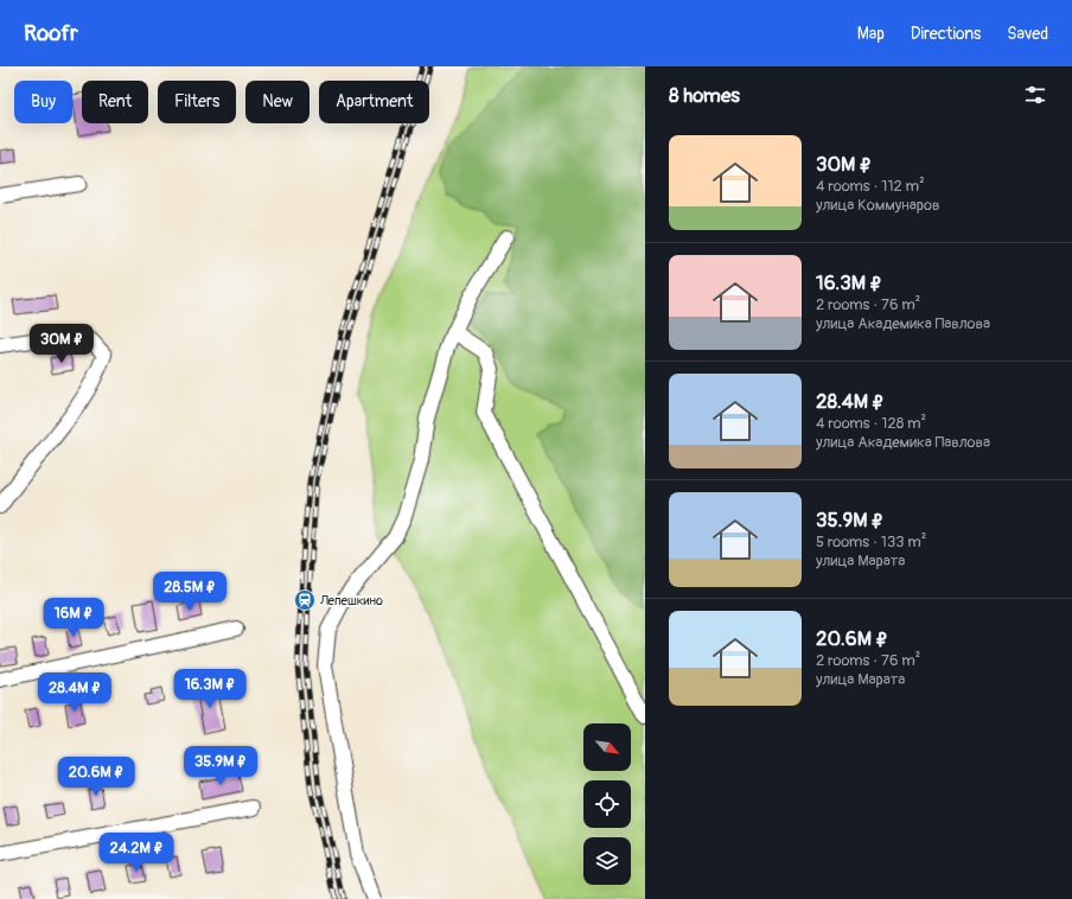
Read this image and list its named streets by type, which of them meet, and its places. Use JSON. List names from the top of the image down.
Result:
{
  "places": {
    "station": ["Лепешкино"]
  },
  "north": "bottom right",
  "page": {
    "header": "Roofr",
    "nav": ["Map", "Directions", "Saved"],
    "heading": "8 homes",
    "chip": [
      "Buy",
      "Rent",
      "Filters",
      "New",
      "Apartment"
    ],
    "list": [
      {
        "name": "30M ₽",
        "note": "4 rooms · 112 m² · улица Коммунаров"
      },
      {
        "name": "16.3M ₽",
        "note": "2 rooms · 76 m² · улица Академика Павлова"
      },
      {
        "name": "28.4M ₽",
        "note": "4 rooms · 128 m² · улица Академика Павлова"
      },
      {
        "name": "35.9M ₽",
        "note": "5 rooms · 133 m² · улица Марата"
      },
      {
        "name": "20.6M ₽",
        "note": "2 rooms · 76 m² · улица Марата"
      }
    ],
    "price": [
      "30M ₽",
      "28.5M ₽",
      "16M ₽",
      "16.3M ₽",
      "28.4M ₽",
      "35.9M ₽",
      "20.6M ₽",
      "24.2M ₽"
    ]
  }
}
